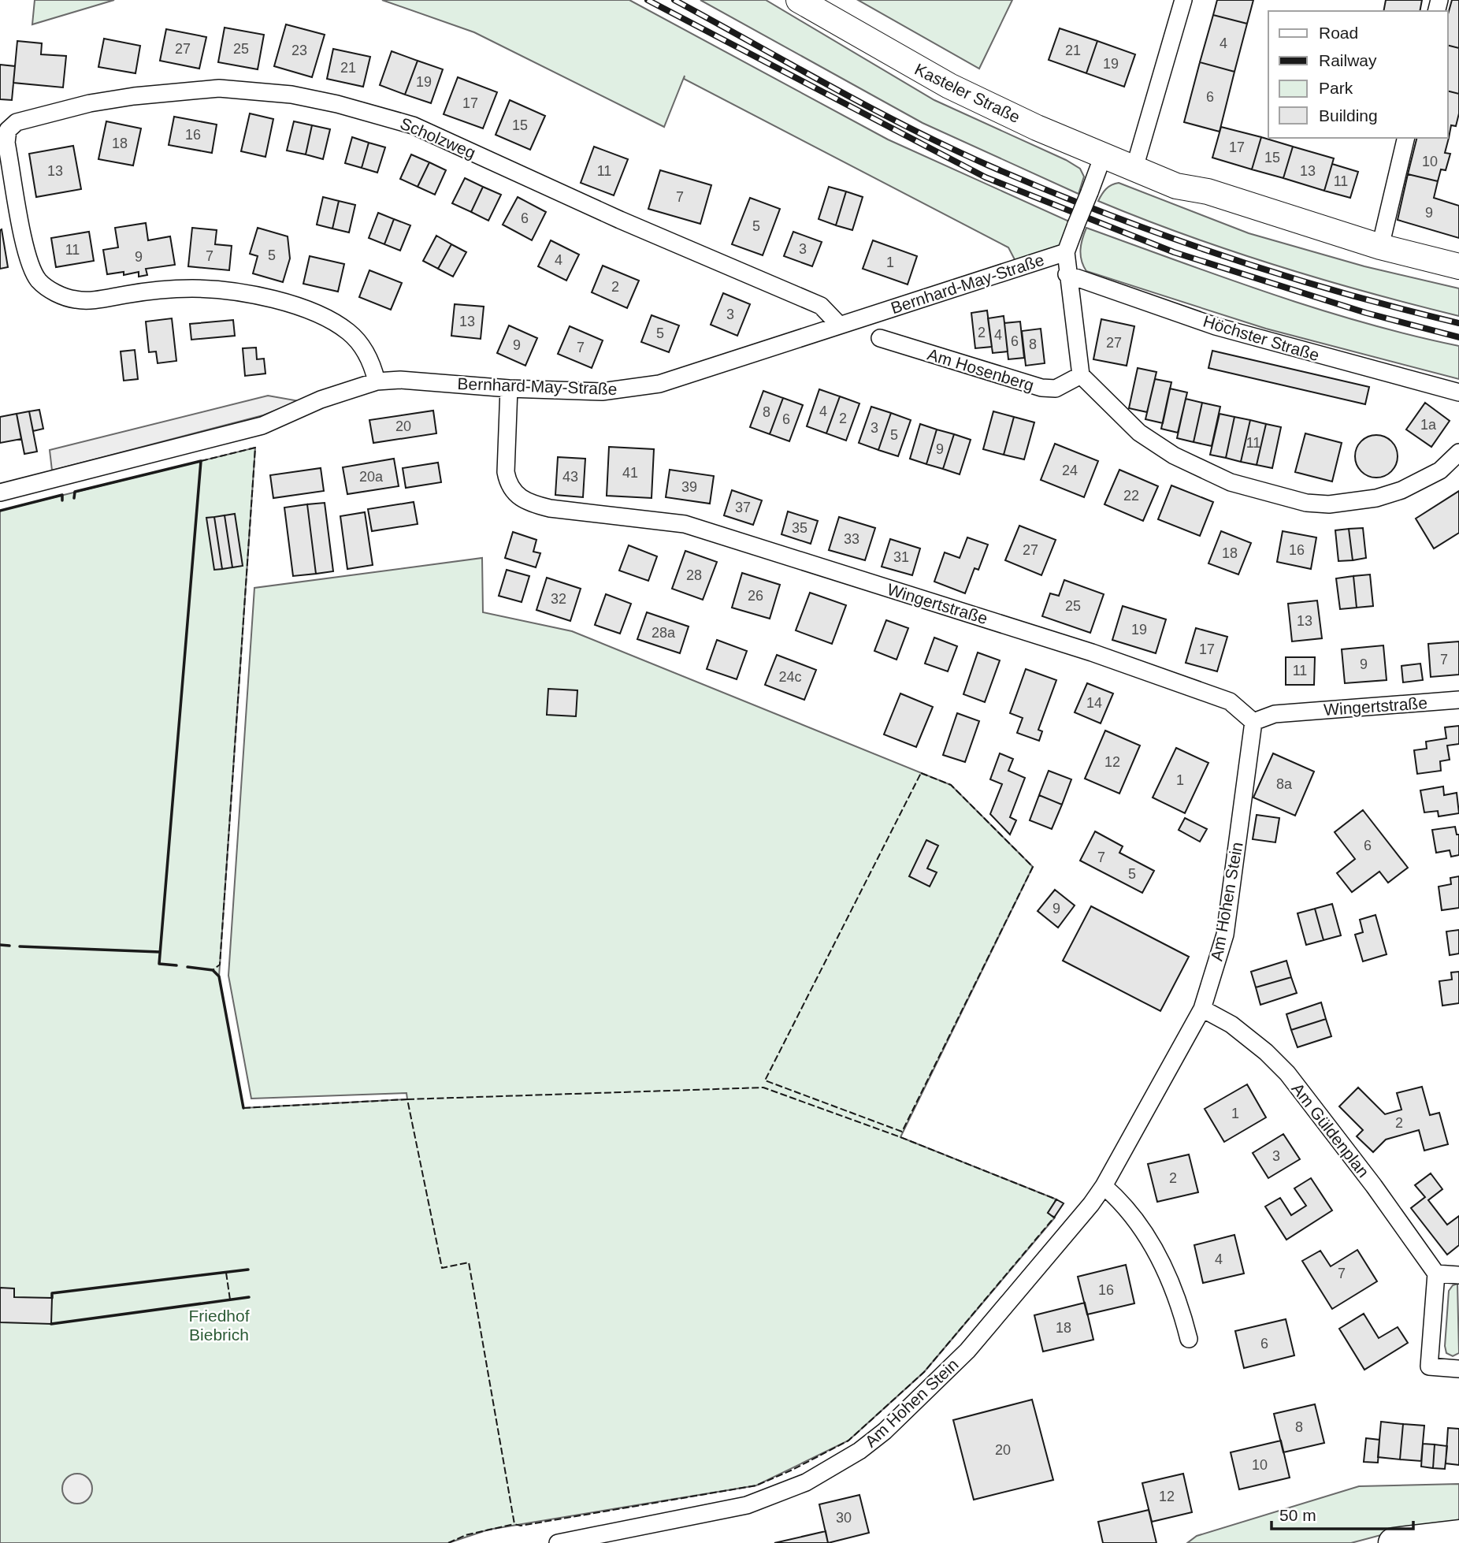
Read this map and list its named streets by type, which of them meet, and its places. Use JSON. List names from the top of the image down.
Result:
{
  "streets": {
    "main road": ["Kasteler Straße"],
    "street": [
      "Scholzweg",
      "Bernhard-May-Straße",
      "Höchster Straße",
      "Am Hosenberg",
      "Wingertstraße",
      "Am Hohen Stein",
      "Am Güldenplan"
    ]
  },
  "crossings": [
    ["Kasteler Straße", "Bernhard-May-Straße"],
    ["Scholzweg", "Bernhard-May-Straße"],
    ["Bernhard-May-Straße", "Wingertstraße"],
    ["Wingertstraße", "Am Hohen Stein"],
    ["Am Hohen Stein", "Am Güldenplan"]
  ],
  "parks": ["Friedhof Biebrich"],
  "house_numbers": [
    "4",
    "27",
    "25",
    "23",
    "21",
    "19",
    "21",
    "19",
    "6",
    "17",
    "15",
    "16",
    "18",
    "17",
    "15",
    "10",
    "13",
    "11",
    "13",
    "11",
    "7",
    "9",
    "6",
    "5",
    "3",
    "11",
    "5",
    "7",
    "9",
    "4",
    "1",
    "2",
    "3",
    "13",
    "2",
    "5",
    "4",
    "6",
    "27",
    "8",
    "9",
    "7",
    "4",
    "8",
    "2",
    "6",
    "1a",
    "20",
    "3",
    "5",
    "11",
    "9",
    "24",
    "41",
    "20a",
    "43",
    "39",
    "22",
    "37",
    "35",
    "33",
    "27",
    "16",
    "18",
    "31",
    "28",
    "26",
    "32",
    "25",
    "13",
    "19",
    "28a",
    "17",
    "7",
    "9",
    "11",
    "24c",
    "14",
    "12",
    "1",
    "8a",
    "6",
    "7",
    "5",
    "9",
    "1",
    "2",
    "3",
    "2",
    "4",
    "7",
    "16",
    "18",
    "6",
    "8",
    "20",
    "10",
    "12",
    "30"
  ],
  "legend": [
    "Road",
    "Railway",
    "Park",
    "Building"
  ],
  "scale_bar": "50 m"
}
